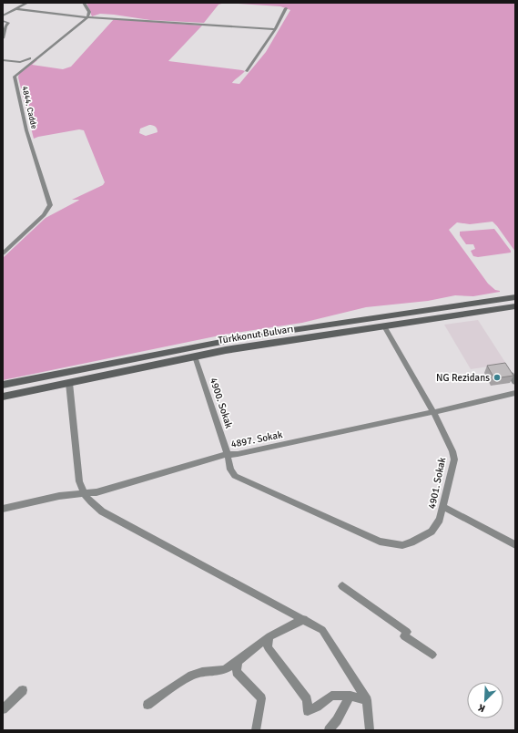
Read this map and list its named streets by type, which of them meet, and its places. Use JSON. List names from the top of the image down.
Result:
{
  "streets": {
    "street": [
      "4844. Cadde",
      "Türkkonut Bulvarı",
      "4900. Sokak",
      "4897. Sokak",
      "4901. Sokak"
    ]
  },
  "crossings": [
    ["Türkkonut Bulvarı", "4900. Sokak"],
    ["Türkkonut Bulvarı", "4901. Sokak"],
    ["4900. Sokak", "4897. Sokak"],
    ["4900. Sokak", "4901. Sokak"],
    ["4897. Sokak", "4901. Sokak"]
  ],
  "places": ["NG Rezidans"],
  "north": "bottom left"
}
